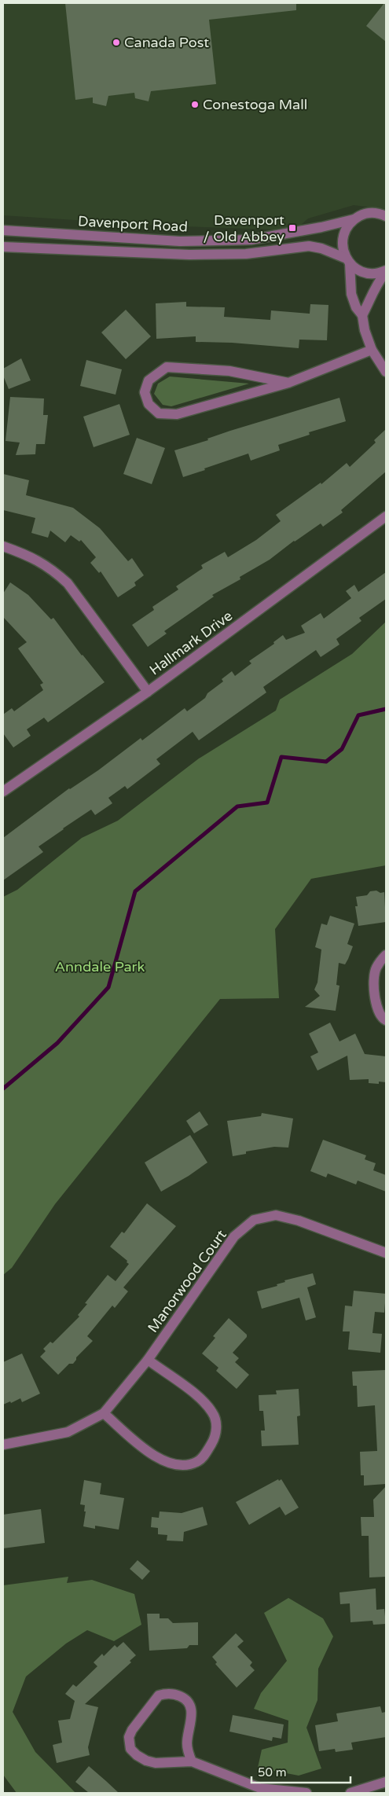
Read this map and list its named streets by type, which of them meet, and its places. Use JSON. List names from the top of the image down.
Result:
{
  "streets": {
    "street": ["Davenport Road", "Hallmark Drive", "Manorwood Court"]
  },
  "parks": ["Anndale Park"],
  "places": {
    "other": ["Canada Post", "Conestoga Mall"],
    "transit": ["Davenport / Old Abbey"]
  },
  "scale_bar": "50 m"
}
